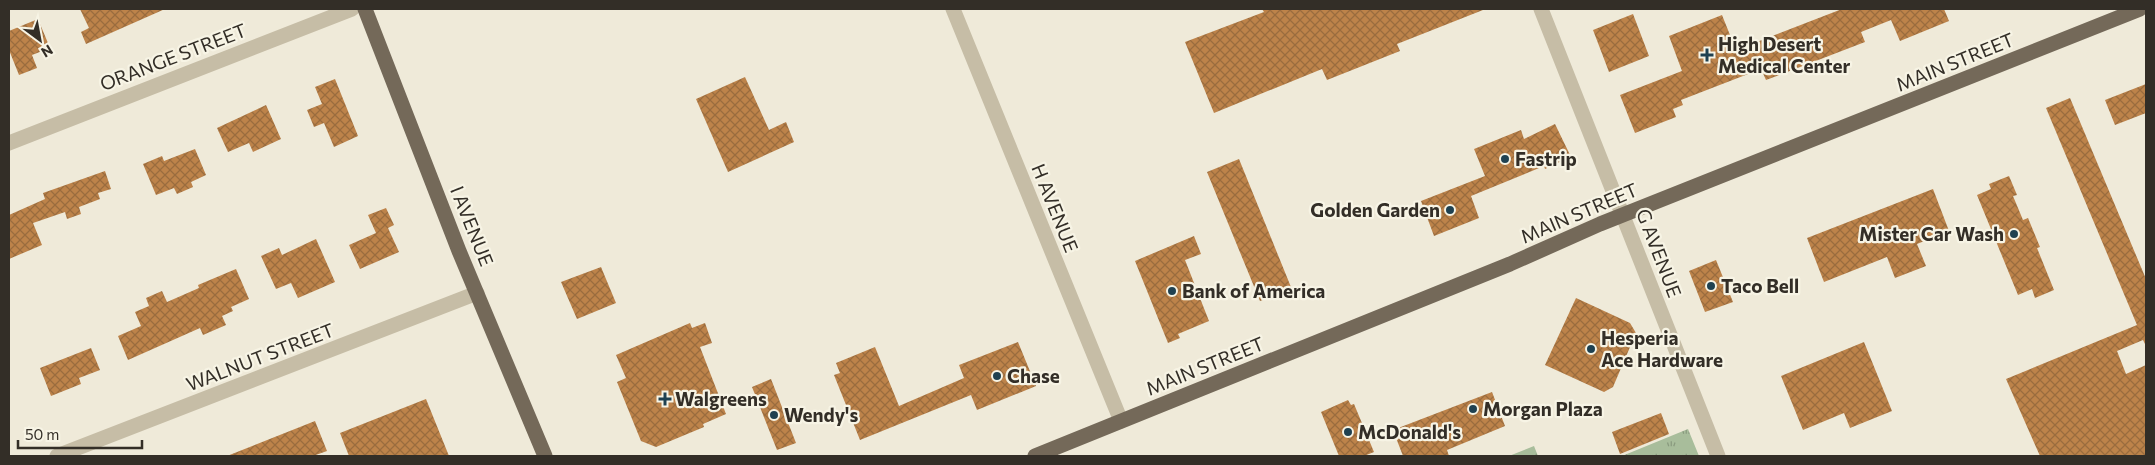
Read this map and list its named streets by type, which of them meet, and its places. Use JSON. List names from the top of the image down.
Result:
{
  "streets": {
    "main road": ["MAIN STREET", "I AVENUE"],
    "street": [
      "ORANGE STREET",
      "H AVENUE",
      "G AVENUE",
      "WALNUT STREET"
    ]
  },
  "crossings": [
    ["MAIN STREET", "H AVENUE"],
    ["MAIN STREET", "G AVENUE"],
    ["I AVENUE", "WALNUT STREET"]
  ],
  "places": {
    "health": ["High Desert Medical Center", "Walgreens"],
    "other": [
      "Fastrip",
      "Golden Garden",
      "Mister Car Wash",
      "Taco Bell",
      "Bank of America",
      "Hesperia Ace Hardware",
      "Chase",
      "Morgan Plaza",
      "Wendy's",
      "McDonald's"
    ]
  },
  "scale_bar": "50 m",
  "north": "bottom right"
}
